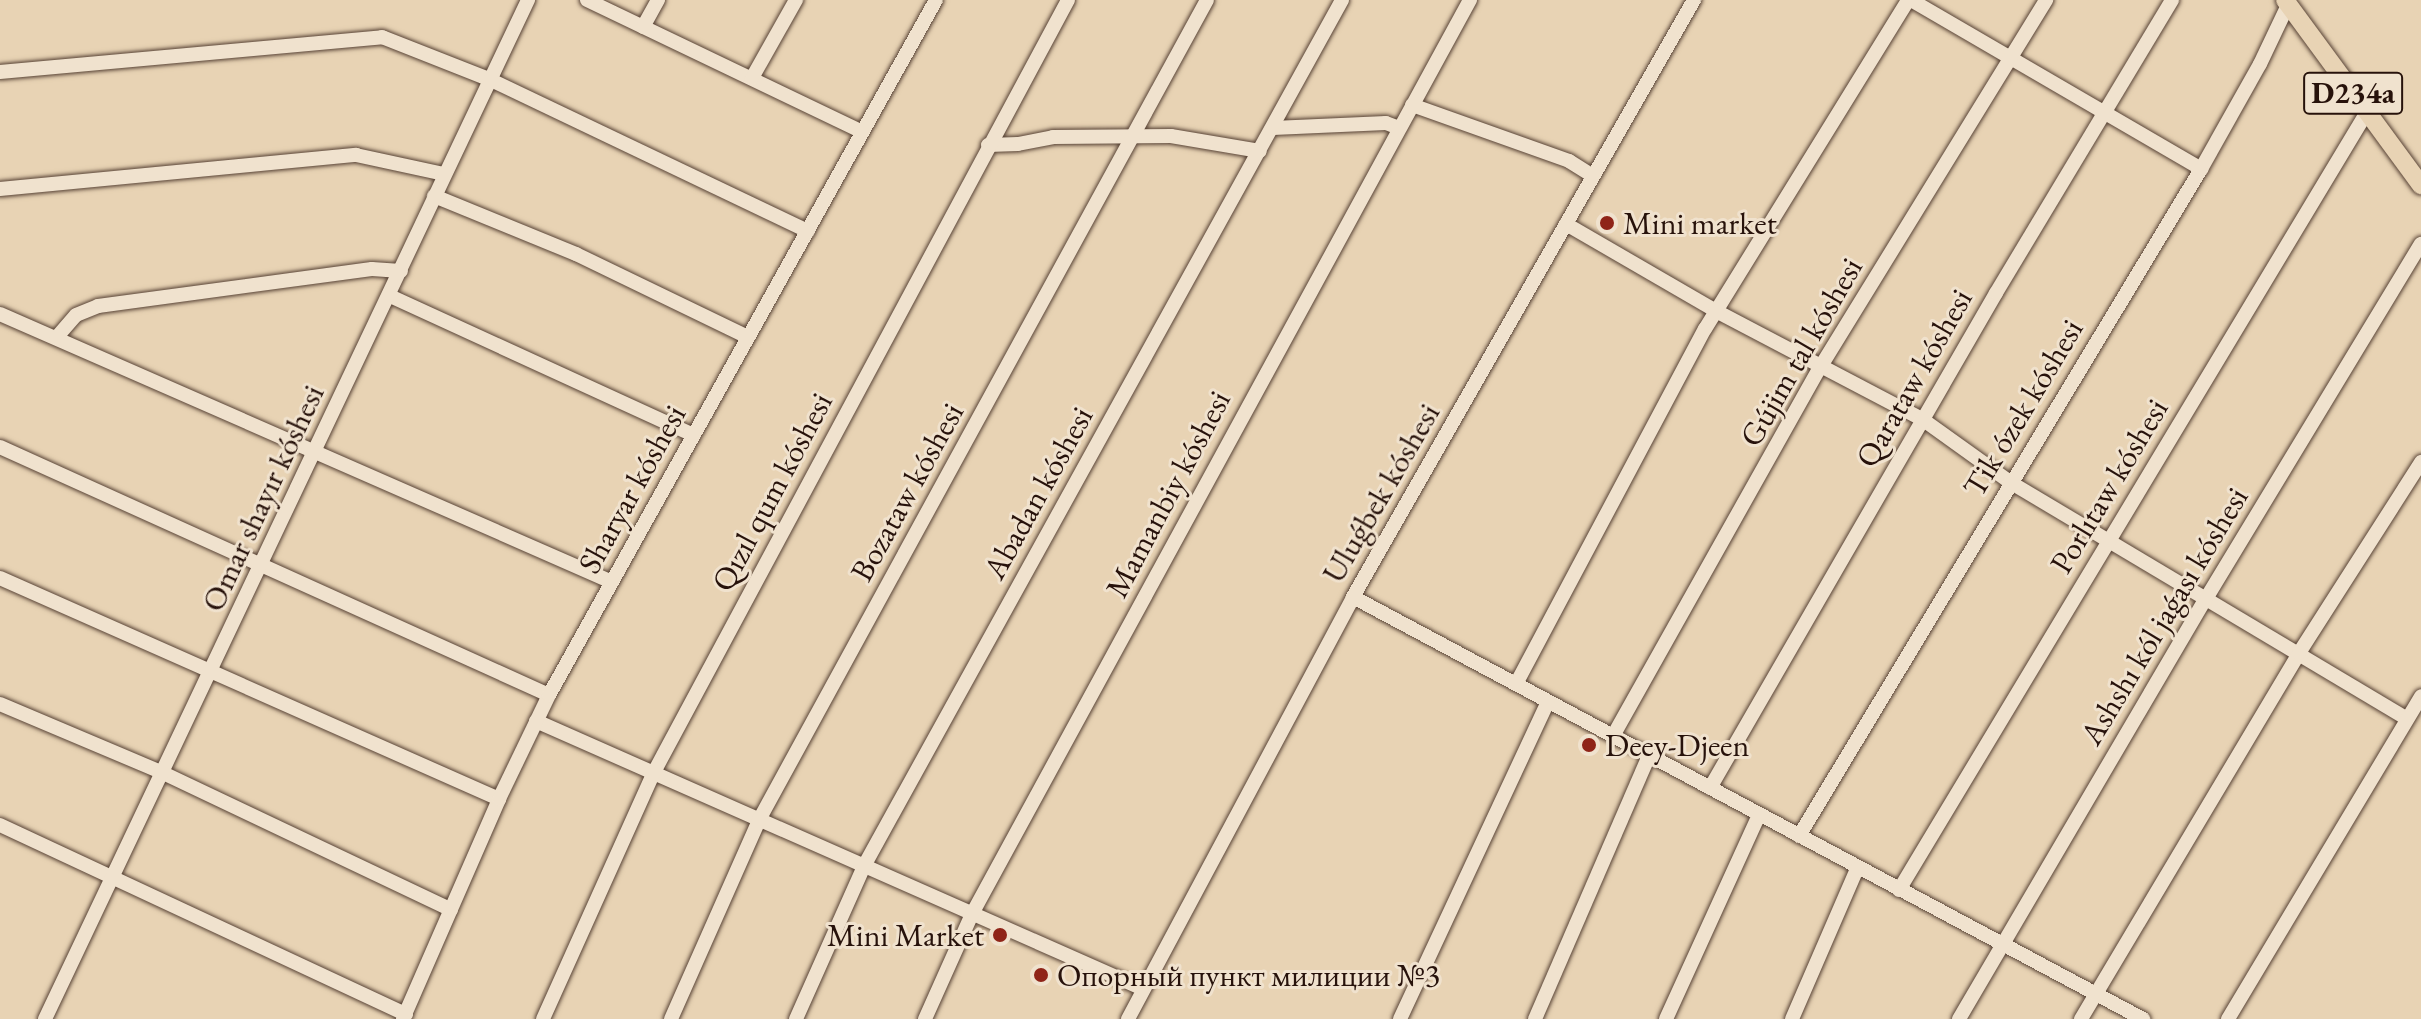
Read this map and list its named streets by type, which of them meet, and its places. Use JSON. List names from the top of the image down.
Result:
{
  "streets": {
    "main road": ["D234a"],
    "street": [
      "Gújim tal kóshesi",
      "Qarataw kóshesi",
      "Tik ózek kóshesi",
      "Porlıtaw kóshesi",
      "Sharyar kóshesi",
      "Qızıl qum kóshesi",
      "Bozataw kóshesi",
      "Abadan kóshesi",
      "Uluǵbek kóshesi",
      "Mamanbiy kóshesi",
      "Omar shayır kóshesi",
      "Ashshı kól jaǵası kóshesi"
    ]
  },
  "crossings": [
    ["D234a", "Tik ózek kóshesi"],
    ["D234a", "Porlıtaw kóshesi"]
  ],
  "places": [
    "Mini market",
    "Deey-Djeen",
    "Mini Market",
    "Опорный пункт милиции №3"
  ]
}
